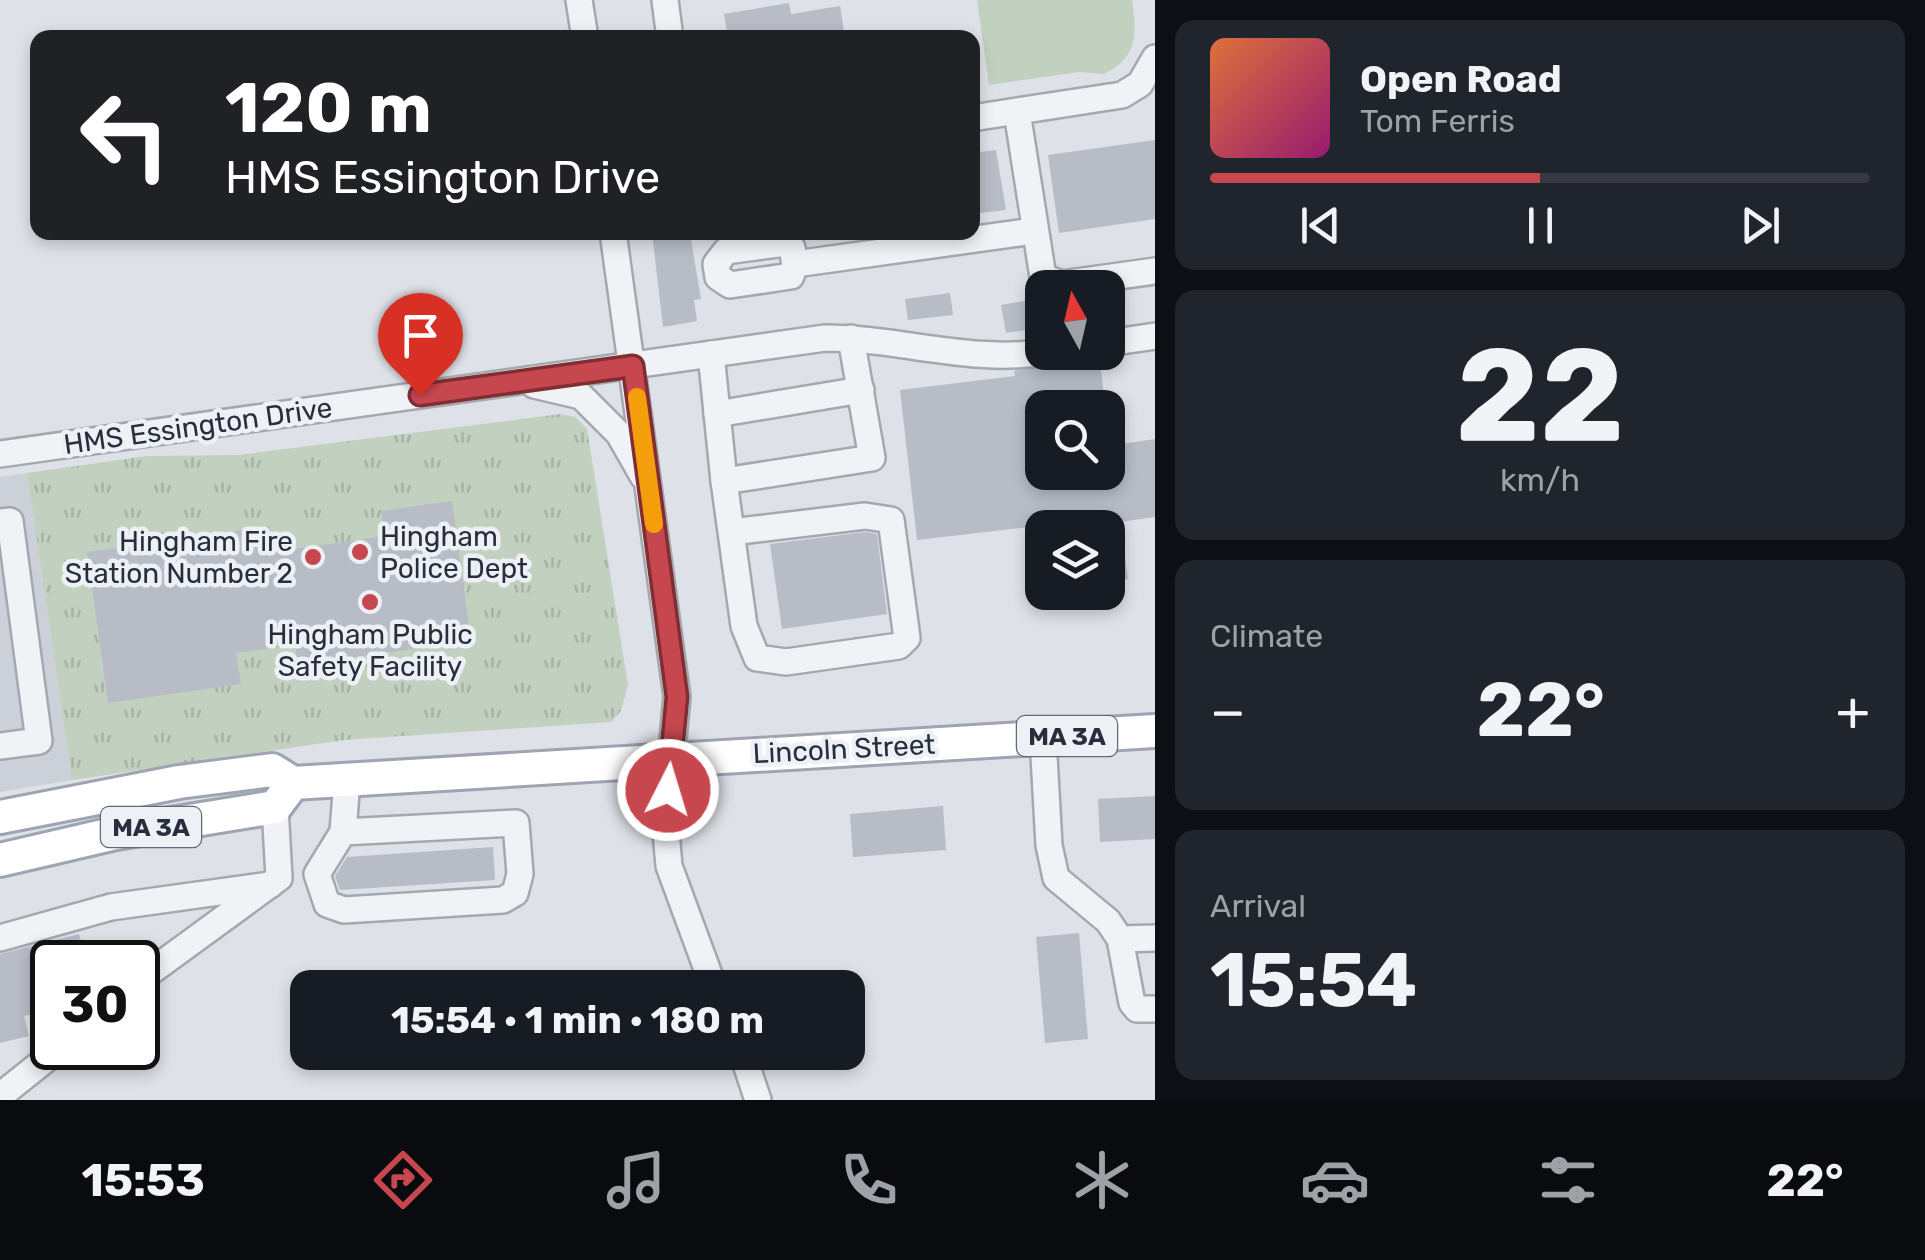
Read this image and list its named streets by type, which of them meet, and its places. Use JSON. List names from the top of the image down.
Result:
{
  "streets": {
    "main road": ["MA 3A", "Lincoln Street"],
    "street": ["HMS Essington Drive"]
  },
  "places": ["Hingham Police Dept", "Hingham Fire Station Number 2", "Hingham Public Safety Facility"],
  "north": "top",
  "page": {
    "turn": ["120 m", "HMS Essington Drive"],
    "song": ["Open Road", "Tom Ferris"],
    "tile": [
      ["22", "km/h"],
      "Climate",
      ["Arrival", "15:54"]
    ],
    "heat": ["−", "22°", "+"],
    "limit": "30",
    "trip": "15:54 · 1 min · 180 m",
    "tabs": ["15:53", "22°"]
  }
}
